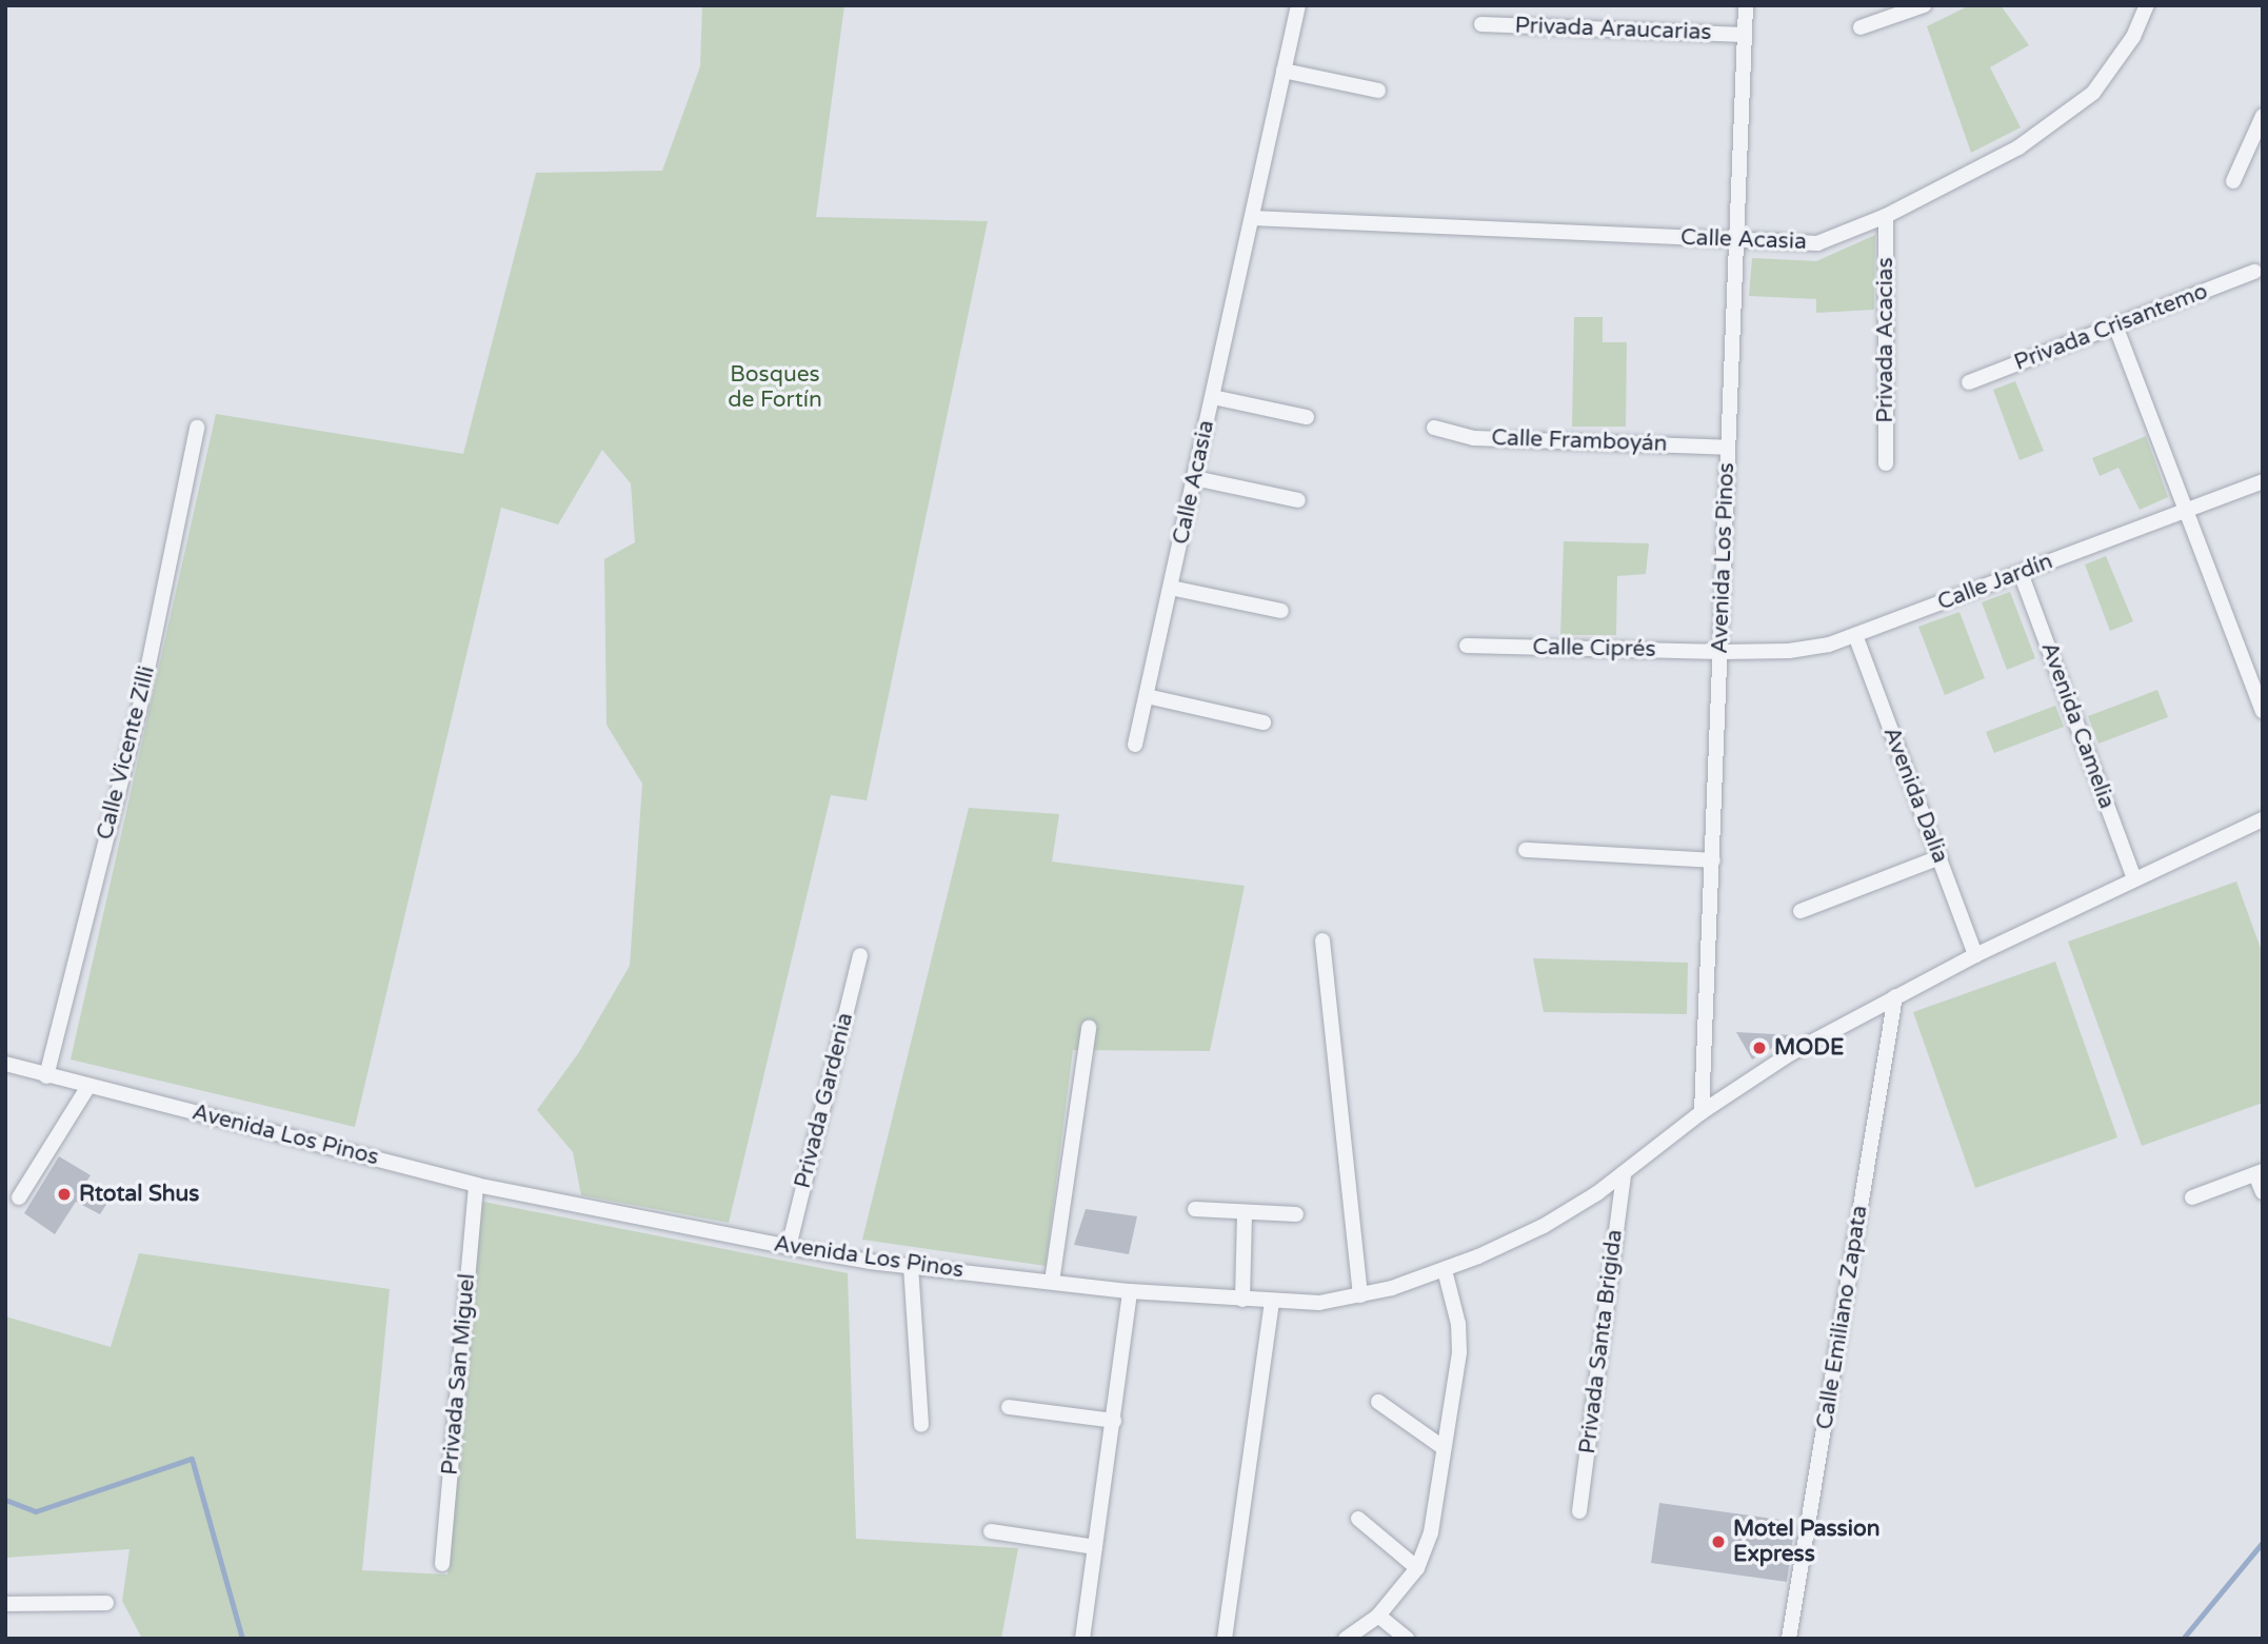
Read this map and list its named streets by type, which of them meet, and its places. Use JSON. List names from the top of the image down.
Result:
{
  "streets": {
    "street": [
      "Privada Araucarias",
      "Calle Acasia",
      "Privada Crisantemo",
      "Privada Acacias",
      "Calle Framboyán",
      "Avenida Los Pinos",
      "Calle Jardín",
      "Calle Ciprés",
      "Avenida Camelia",
      "Calle Vicente Zilli",
      "Avenida Dalia",
      "Privada Gardenia",
      "Calle Emiliano Zapata",
      "Privada Santa Brigida",
      "Privada San Miguel"
    ]
  },
  "crossings": [
    ["Privada Araucarias", "Avenida Los Pinos"],
    ["Calle Acasia", "Privada Acacias"],
    ["Calle Acasia", "Avenida Los Pinos"],
    ["Calle Framboyán", "Avenida Los Pinos"],
    ["Avenida Los Pinos", "Calle Jardín"],
    ["Avenida Los Pinos", "Calle Ciprés"],
    ["Avenida Los Pinos", "Avenida Camelia"],
    ["Avenida Los Pinos", "Calle Vicente Zilli"],
    ["Avenida Los Pinos", "Avenida Dalia"],
    ["Avenida Los Pinos", "Privada Gardenia"],
    ["Avenida Los Pinos", "Calle Emiliano Zapata"],
    ["Avenida Los Pinos", "Privada Santa Brigida"],
    ["Avenida Los Pinos", "Privada San Miguel"],
    ["Calle Jardín", "Calle Ciprés"],
    ["Calle Jardín", "Avenida Camelia"],
    ["Calle Jardín", "Avenida Dalia"]
  ],
  "parks": ["Bosques de Fortín"],
  "places": ["MODE", "Rtotal Shus", "Motel Passion Express"]
}
